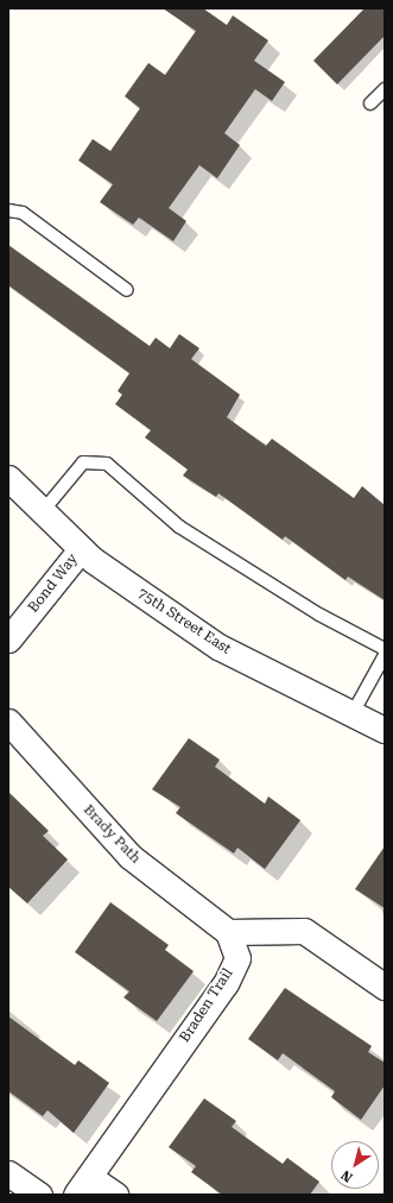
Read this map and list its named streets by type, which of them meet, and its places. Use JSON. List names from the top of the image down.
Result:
{
  "streets": {
    "street": [
      "Bond Way",
      "75th Street East",
      "Brady Path",
      "Braden Trail"
    ]
  },
  "crossings": [
    ["Bond Way", "75th Street East"],
    ["Brady Path", "Braden Trail"]
  ],
  "north": "bottom left"
}
